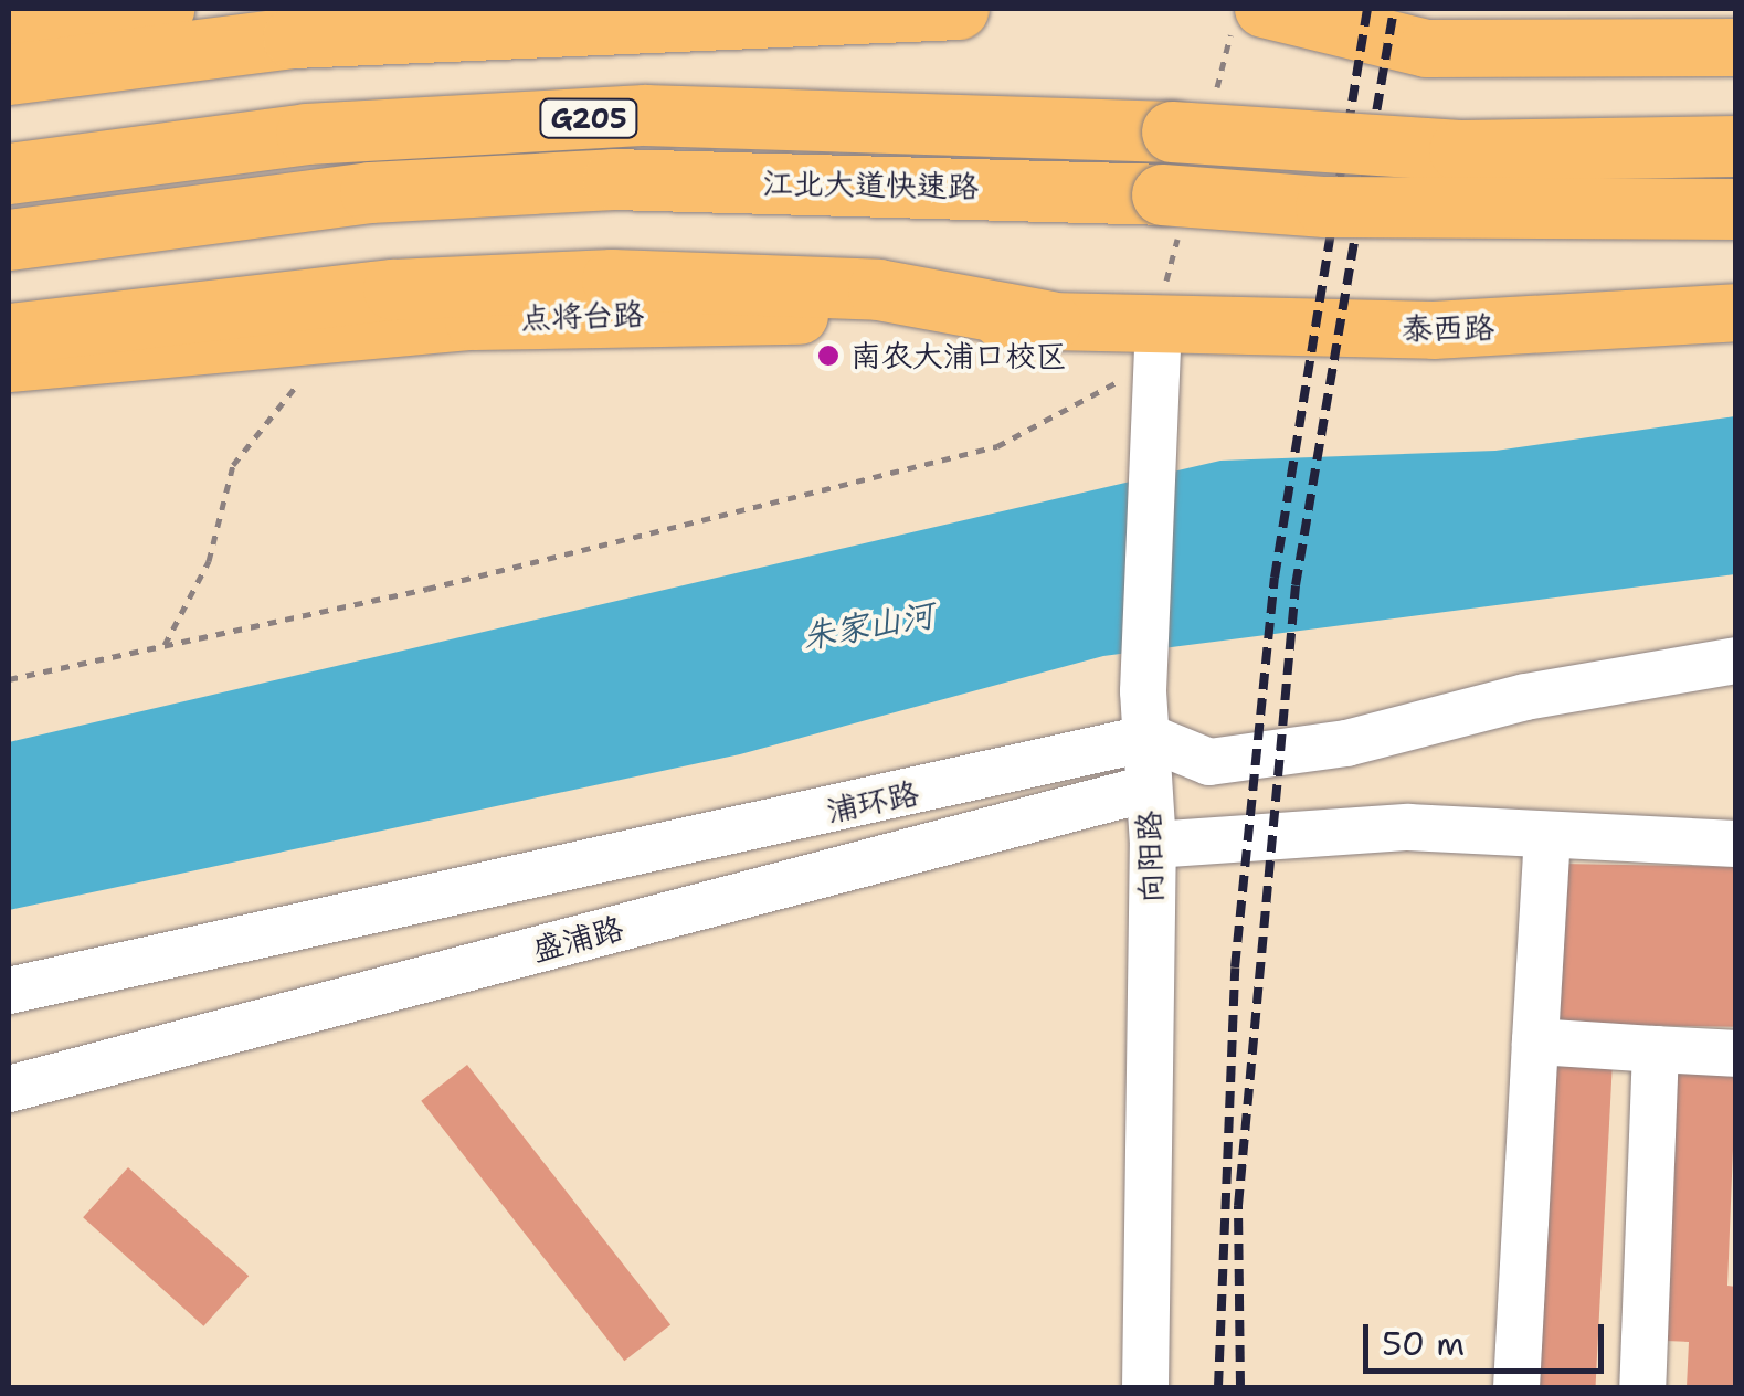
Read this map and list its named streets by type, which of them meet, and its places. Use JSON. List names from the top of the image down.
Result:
{
  "streets": {
    "highway": ["G205", "江北大道快速路"],
    "main road": ["点将台路", "泰西路"],
    "street": ["浦环路", "向阳路", "盛浦路"]
  },
  "crossings": [
    ["点将台路", "泰西路"],
    ["点将台路", "向阳路"],
    ["泰西路", "向阳路"],
    ["浦环路", "向阳路"],
    ["向阳路", "盛浦路"]
  ],
  "water": ["朱家山河"],
  "places": ["南农大浦口校区"],
  "scale_bar": "50 m"
}
